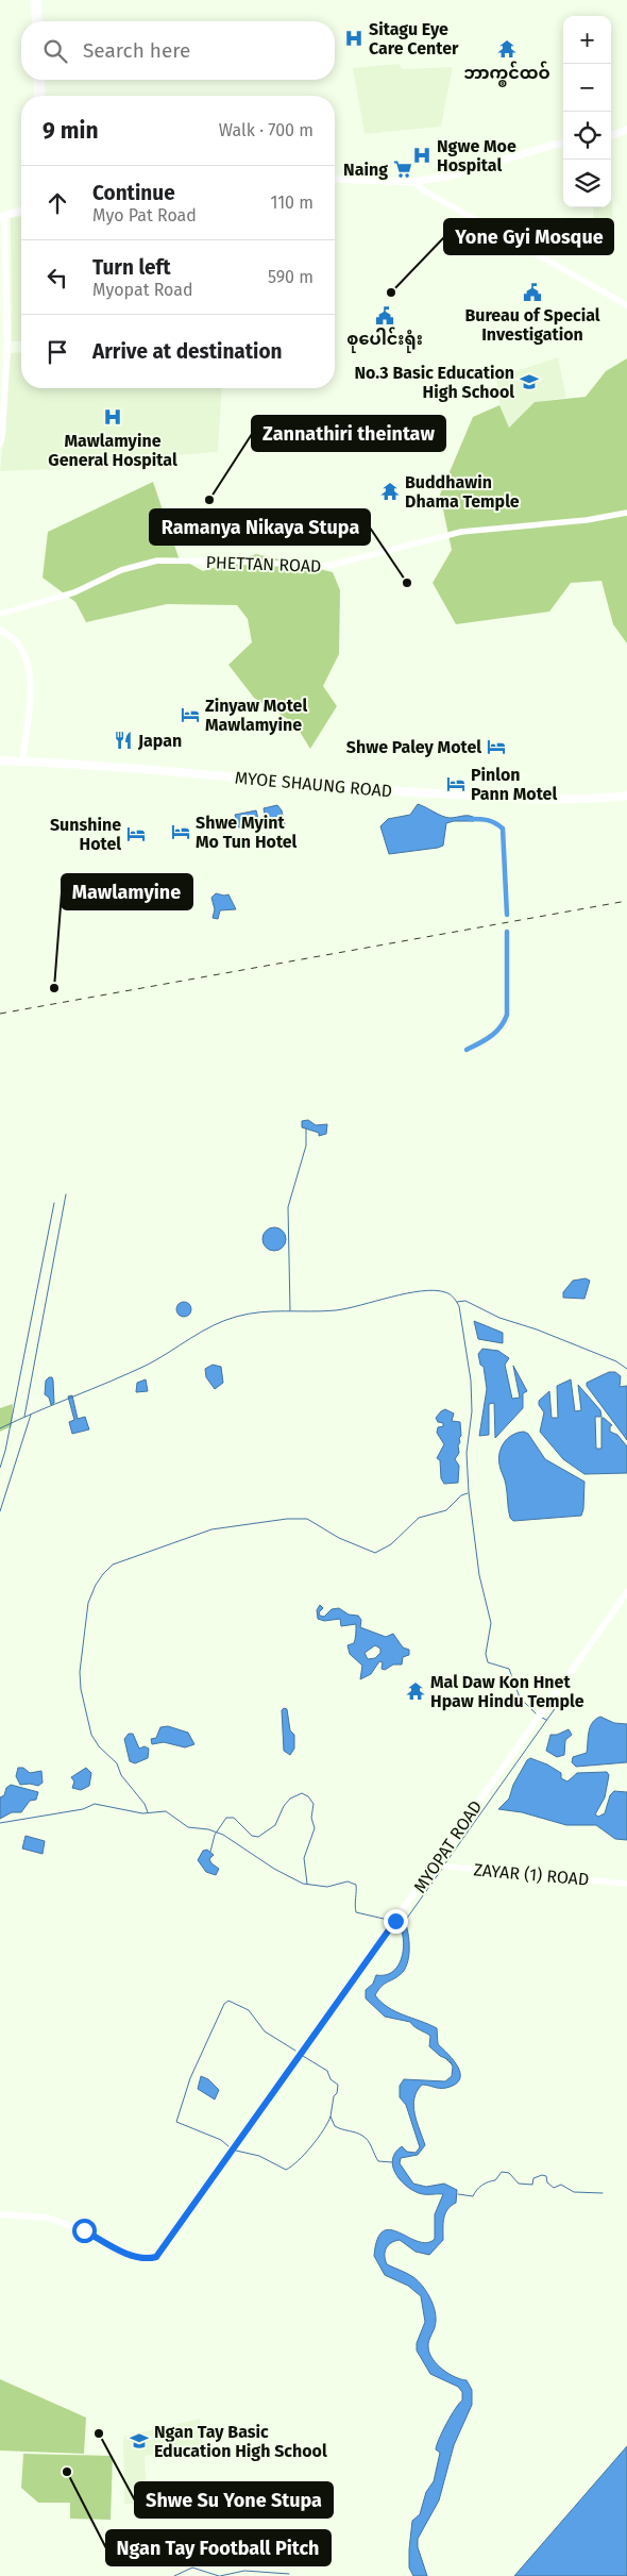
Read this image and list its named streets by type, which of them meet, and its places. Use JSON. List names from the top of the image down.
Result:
{
  "streets": {
    "highway": ["MYOE SHAUNG ROAD"],
    "main road": ["MYOPAT ROAD"],
    "street": ["PHETTAN ROAD", "ZAYAR (1) ROAD"]
  },
  "crossings": [
    ["MYOPAT ROAD", "ZAYAR (1) ROAD"]
  ],
  "places": {
    "hospital": ["Sitagu Eye Care Center", "Ngwe Moe Hospital", "Mawlamyine General Hospital"],
    "temple": ["ဘာက္ၜၚ်ထဝ်", "Buddhawin Dhama Temple", "Mal Daw Kon Hnet Hpaw Hindu Temple"],
    "supermarket": ["Naing"],
    "other": [
      "Yone Gyi Mosque",
      "Zannathiri theintaw",
      "Ramanya Nikaya Stupa",
      "Mawlamyine",
      "Shwe Su Yone Stupa",
      "Ngan Tay Football Pitch"
    ],
    "public building": ["Bureau of Special Investigation", "စုပေါင်းရုံး"],
    "school or university": ["No.3 Basic Education High School", "Ngan Tay Basic Education High School"],
    "hotel": [
      "Zinyaw Motel Mawlamyine",
      "Shwe Paley Motel",
      "Pinlon Pann Motel",
      "Shwe Myint Mo Tun Hotel",
      "Sunshine Hotel"
    ],
    "restaurant": ["Japan"]
  },
  "page": {
    "map_buttons": ["+", "−"],
    "search": "Search here",
    "heading": ["9 min", "Walk · 700 m"],
    "list": [
      ["Continue", "Myo Pat Road", "110 m"],
      ["Turn left", "Myopat Road", "590 m"],
      "Arrive at destination"
    ]
  }
}
